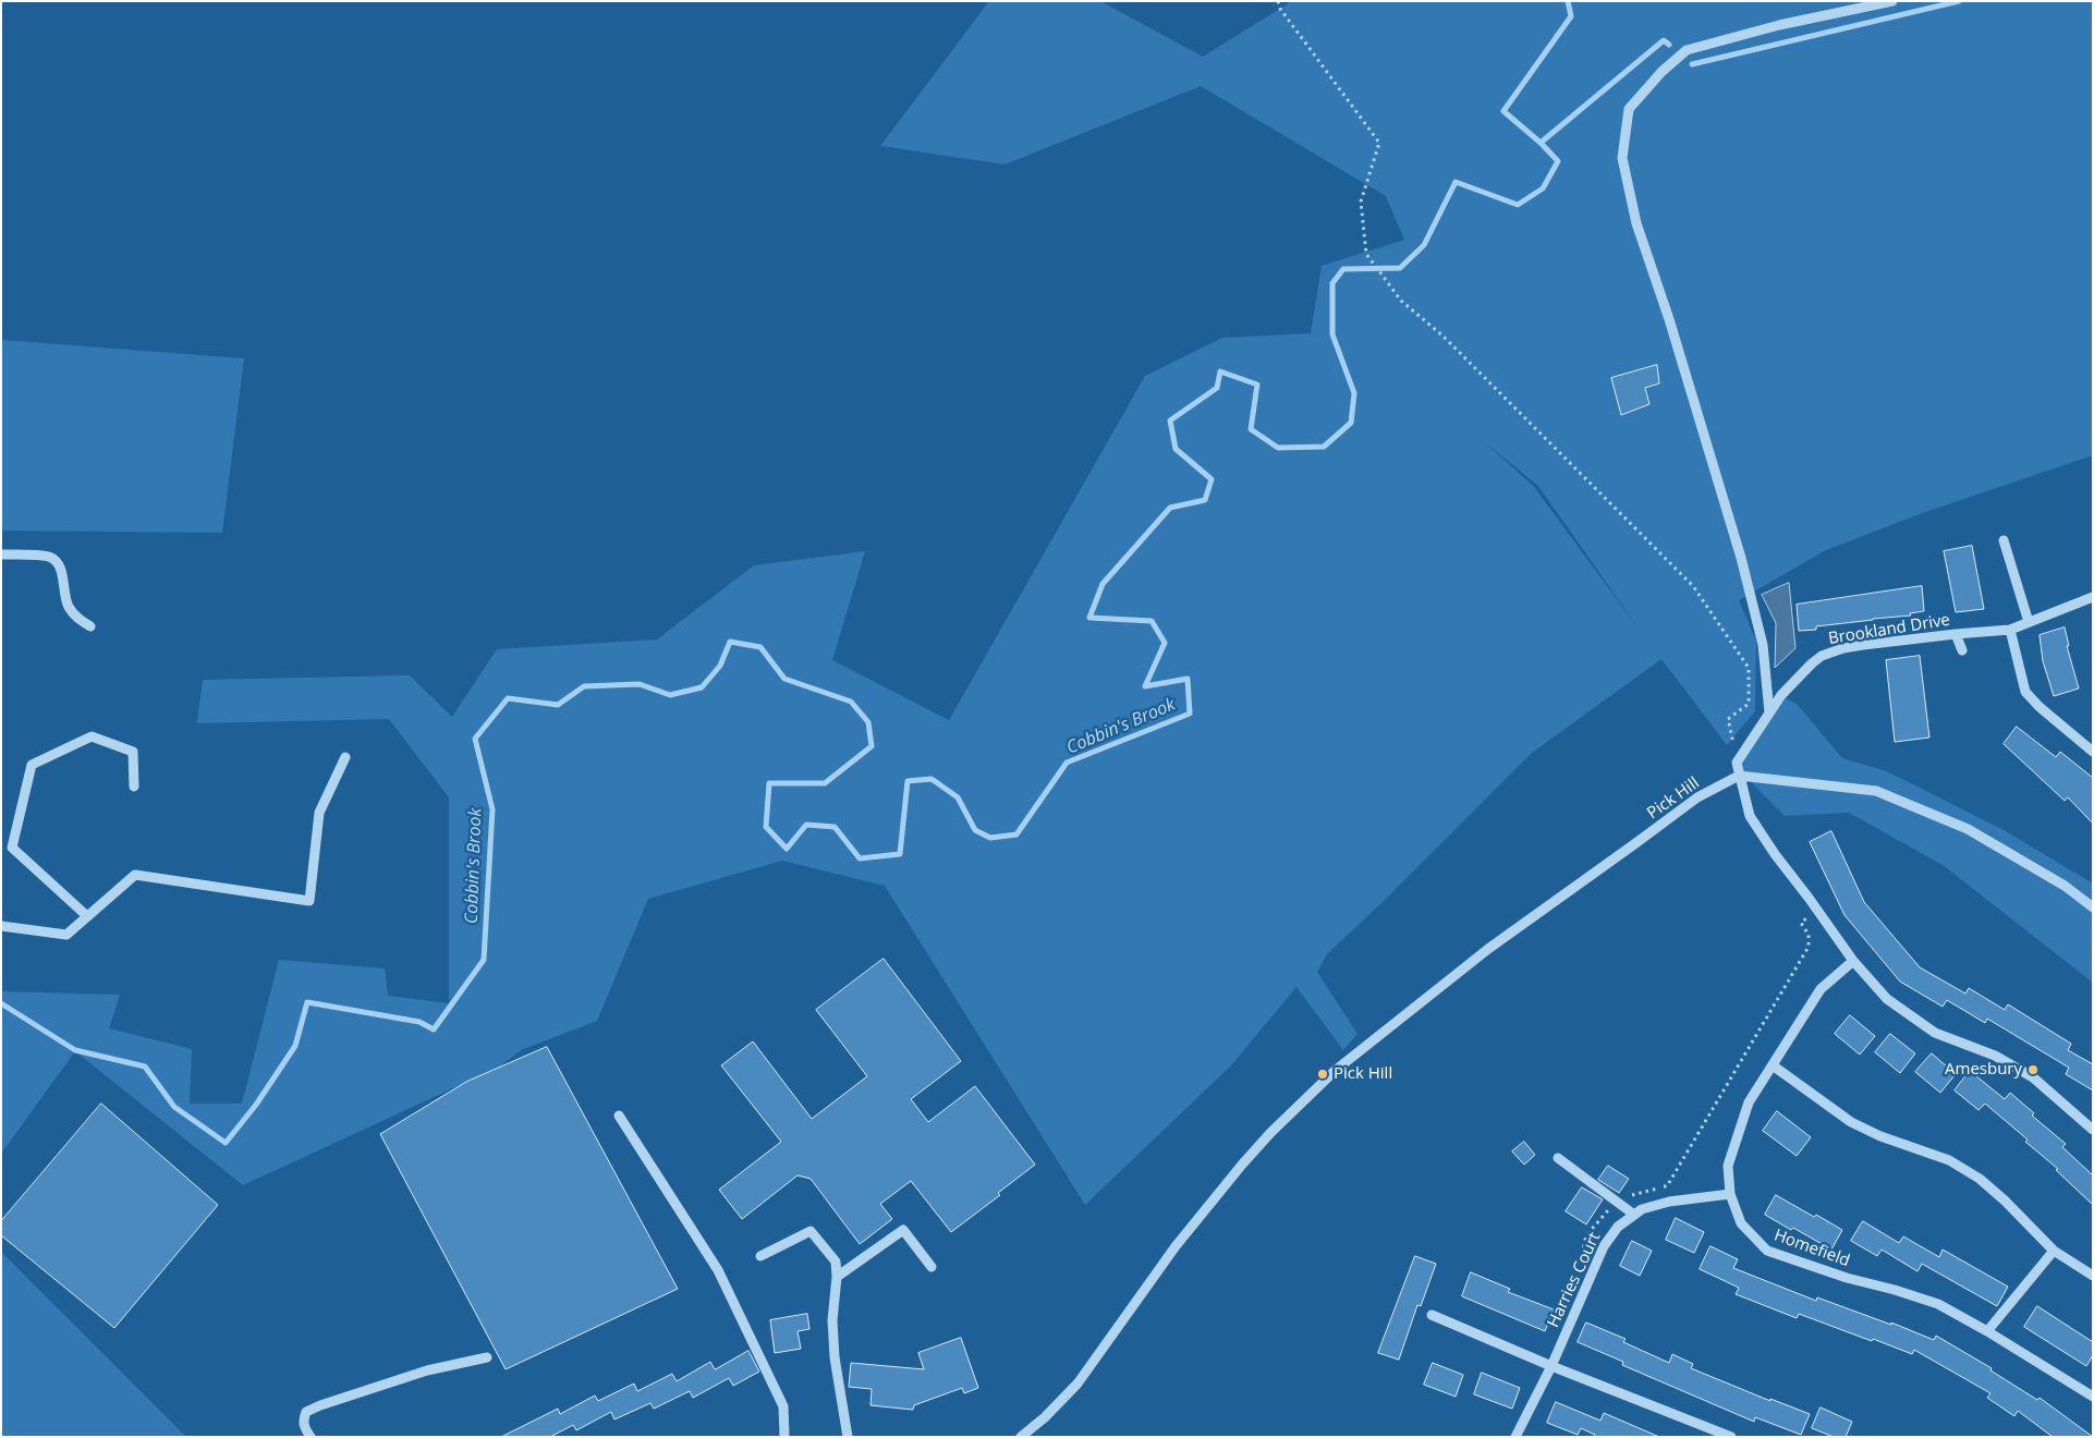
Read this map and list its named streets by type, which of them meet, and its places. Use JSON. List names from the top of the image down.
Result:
{
  "streets": {
    "street": [
      "Brookland Drive",
      "Pick Hill",
      "Homefield",
      "Harries Court"
    ]
  },
  "crossings": [
    ["Homefield", "Harries Court"]
  ],
  "water": ["Cobbin's Brook"],
  "places": ["Amesbury", "Pick Hill"]
}
